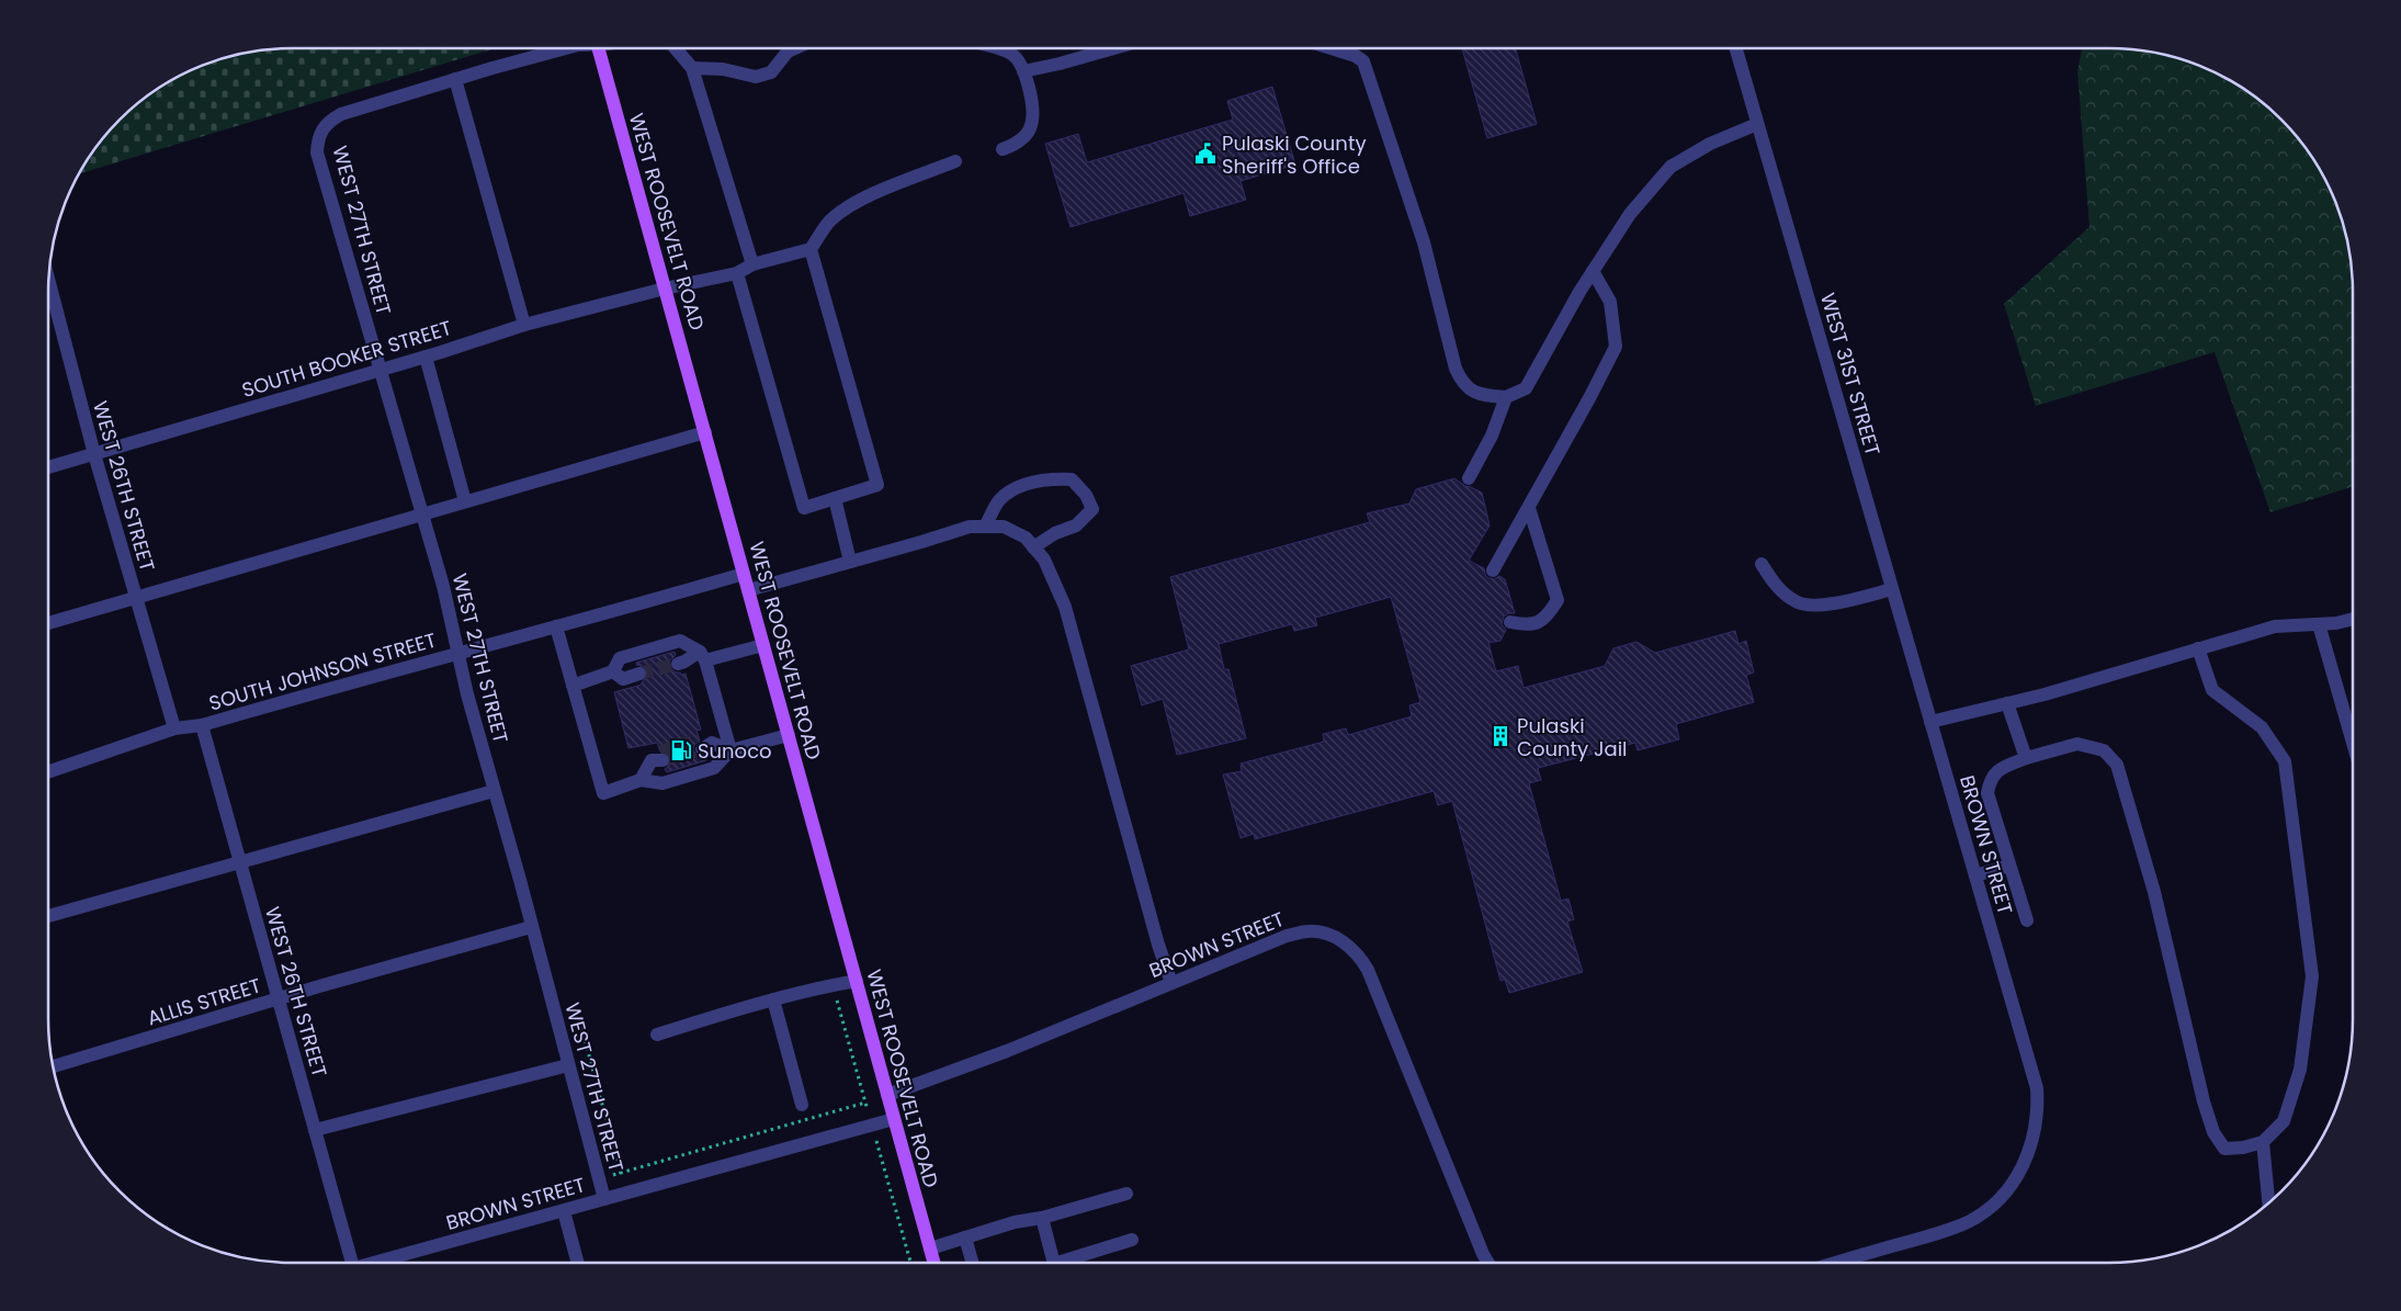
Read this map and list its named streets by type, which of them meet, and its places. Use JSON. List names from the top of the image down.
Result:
{
  "streets": {
    "main road": ["WEST ROOSEVELT ROAD"],
    "street": [
      "WEST 27TH STREET",
      "SOUTH BOOKER STREET",
      "WEST 31ST STREET",
      "WEST 26TH STREET",
      "SOUTH JOHNSON STREET",
      "BROWN STREET",
      "ALLIS STREET"
    ]
  },
  "crossings": [
    ["WEST ROOSEVELT ROAD", "SOUTH BOOKER STREET"],
    ["WEST ROOSEVELT ROAD", "SOUTH JOHNSON STREET"],
    ["WEST ROOSEVELT ROAD", "BROWN STREET"],
    ["WEST 27TH STREET", "SOUTH BOOKER STREET"],
    ["WEST 27TH STREET", "SOUTH JOHNSON STREET"],
    ["WEST 27TH STREET", "BROWN STREET"],
    ["WEST 27TH STREET", "ALLIS STREET"],
    ["SOUTH BOOKER STREET", "WEST 26TH STREET"],
    ["WEST 31ST STREET", "BROWN STREET"],
    ["WEST 26TH STREET", "SOUTH JOHNSON STREET"],
    ["WEST 26TH STREET", "ALLIS STREET"]
  ],
  "places": {
    "public building": ["Pulaski County Sheriff's Office"],
    "building": ["Pulaski County Jail"],
    "fuel station": ["Sunoco"]
  }
}
